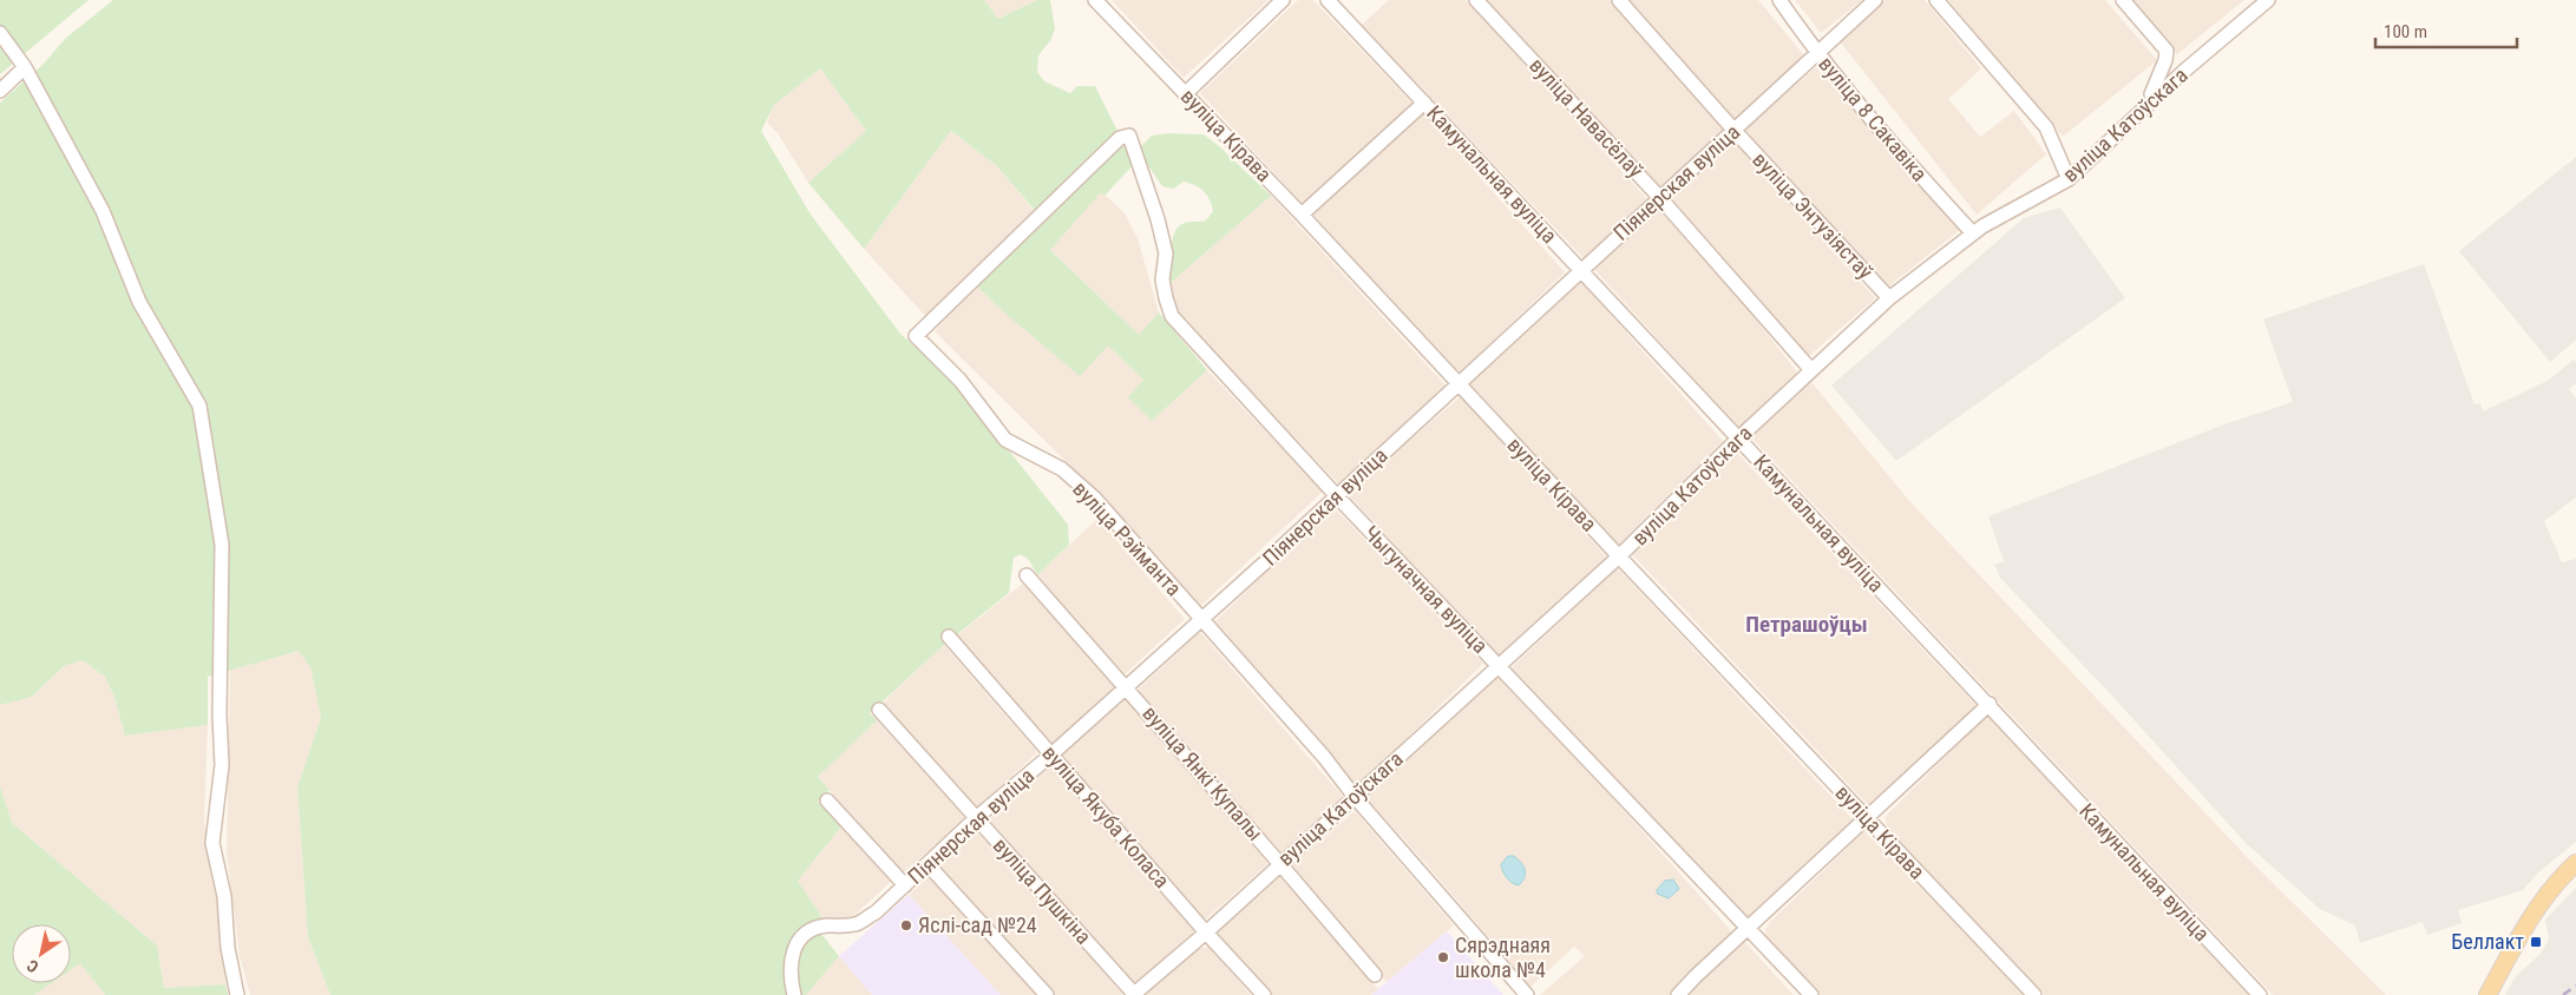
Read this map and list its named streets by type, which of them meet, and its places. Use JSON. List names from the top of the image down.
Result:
{
  "streets": {
    "street": [
      "вуліца Навасёлаў",
      "вуліца 8 Сакавіка",
      "вуліца Катоўскага",
      "вуліца Кірава",
      "Камунальная вуліца",
      "Піянерская вуліца",
      "вуліца Энтузіястаў",
      "вуліца Рэйманта",
      "Чыгуначная вуліца",
      "вуліца Янкі Купалы",
      "вуліца Якуба Коласа",
      "вуліца Пушкіна"
    ]
  },
  "crossings": [
    ["вуліца Навасёлаў", "вуліца Катоўскага"],
    ["вуліца Навасёлаў", "Піянерская вуліца"],
    ["вуліца 8 Сакавіка", "вуліца Катоўскага"],
    ["вуліца 8 Сакавіка", "Піянерская вуліца"],
    ["вуліца Катоўскага", "вуліца Кірава"],
    ["вуліца Катоўскага", "Камунальная вуліца"],
    ["вуліца Катоўскага", "вуліца Энтузіястаў"],
    ["вуліца Катоўскага", "вуліца Рэйманта"],
    ["вуліца Катоўскага", "Чыгуначная вуліца"],
    ["вуліца Катоўскага", "вуліца Янкі Купалы"],
    ["вуліца Катоўскага", "вуліца Якуба Коласа"],
    ["вуліца Катоўскага", "вуліца Пушкіна"],
    ["вуліца Кірава", "Піянерская вуліца"],
    ["Камунальная вуліца", "Піянерская вуліца"],
    ["Піянерская вуліца", "вуліца Энтузіястаў"],
    ["Піянерская вуліца", "вуліца Рэйманта"],
    ["Піянерская вуліца", "Чыгуначная вуліца"],
    ["Піянерская вуліца", "вуліца Янкі Купалы"],
    ["Піянерская вуліца", "вуліца Якуба Коласа"],
    ["Піянерская вуліца", "вуліца Пушкіна"],
    ["вуліца Рэйманта", "Чыгуначная вуліца"]
  ],
  "districts": ["Петрашоўцы"],
  "places": {
    "other": ["Яслі-сад №24", "Сярэднаяя школа №4"],
    "transit": ["Беллакт"]
  },
  "scale_bar": "100 m",
  "north": "bottom left"
}
